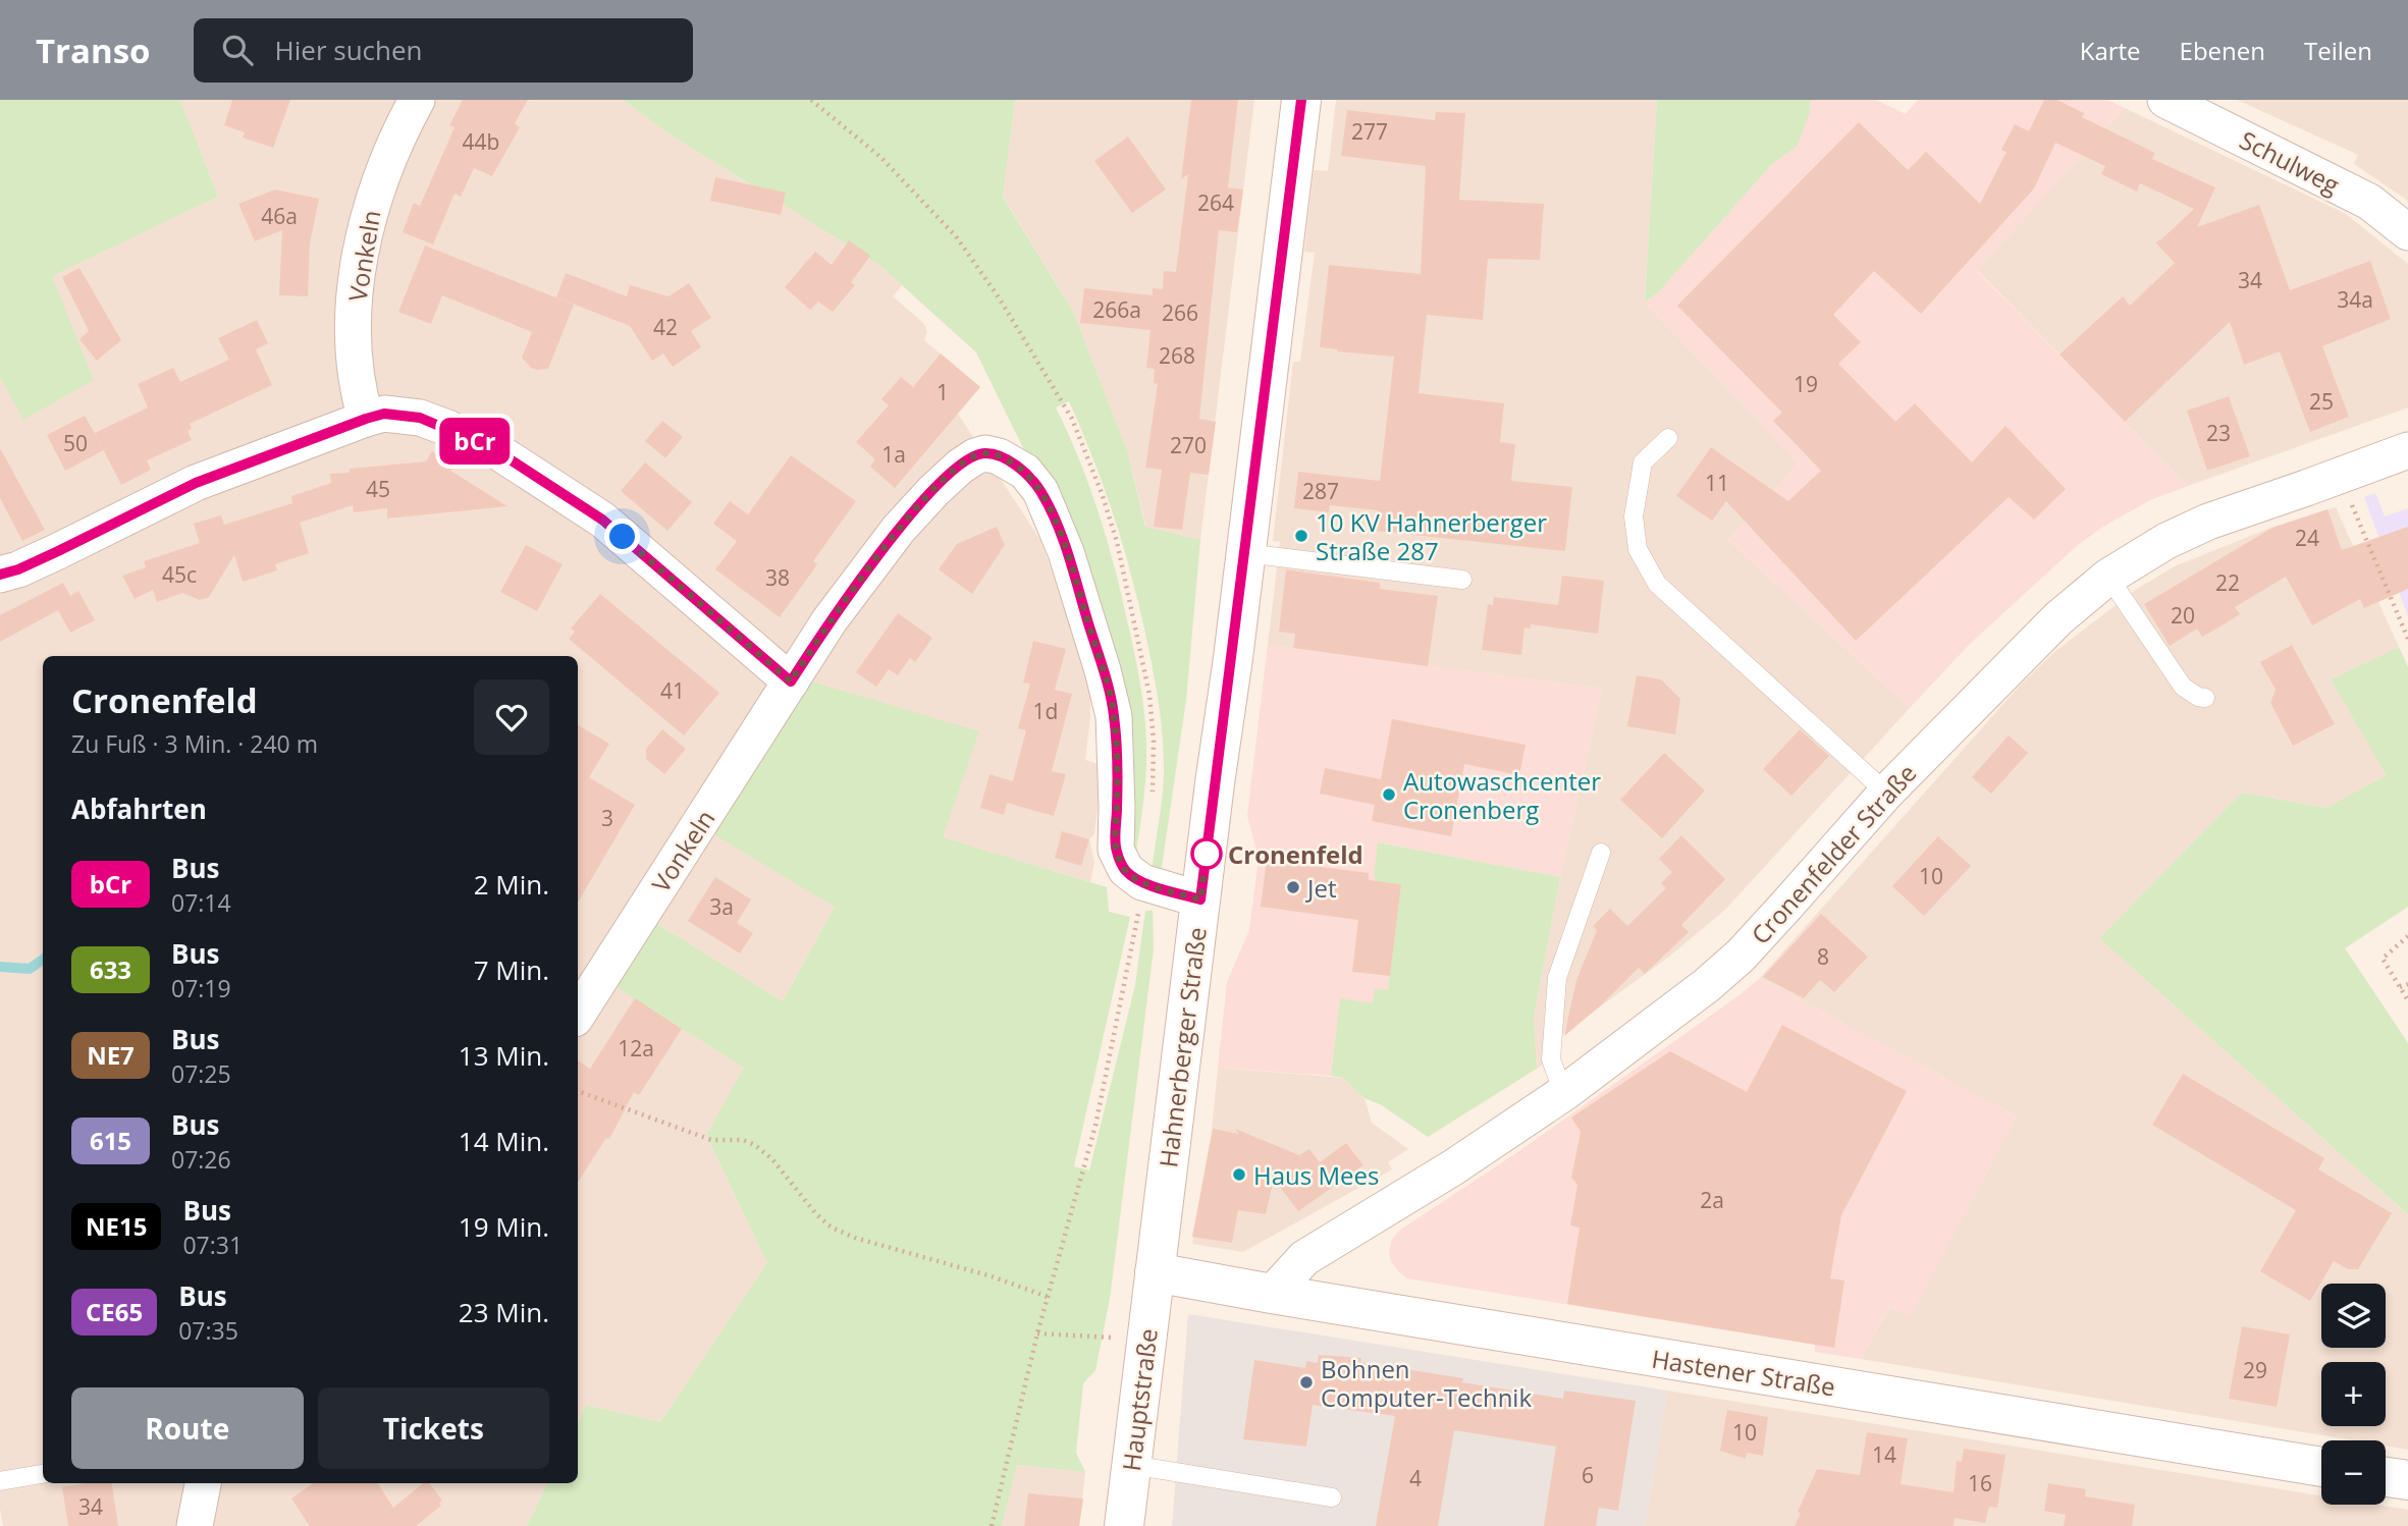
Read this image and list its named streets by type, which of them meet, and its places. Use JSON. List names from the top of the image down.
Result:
{
  "streets": {
    "main road": ["Hahnerberger Straße", "Hastener Straße", "Hauptstraße"],
    "street": ["Schulweg", "Vonkeln", "Cronenfelder Straße"]
  },
  "crossings": [
    ["Cronenfelder Straße", "Hastener Straße"],
    ["Hahnerberger Straße", "Hastener Straße"],
    ["Hahnerberger Straße", "Hauptstraße"],
    ["Hastener Straße", "Hauptstraße"]
  ],
  "places": [
    "10 KV Hahnerberger Straße 287",
    "Autowaschcenter Cronenberg",
    "Cronenfeld",
    "Jet",
    "Haus Mees",
    "Bohnen Computer-Technik"
  ],
  "lines": ["bus line bCr"],
  "house_numbers": [
    "277",
    "44b",
    "264",
    "46a",
    "34",
    "34a",
    "266a",
    "266",
    "42",
    "268",
    "19",
    "1",
    "25",
    "23",
    "50",
    "270",
    "1a",
    "11",
    "45",
    "287",
    "24",
    "45c",
    "38",
    "22",
    "20",
    "41",
    "1d",
    "3",
    "10",
    "3a",
    "8",
    "12a",
    "2a",
    "29",
    "10",
    "14",
    "6",
    "4",
    "16",
    "34"
  ],
  "page": {
    "header": "Transo",
    "search": "Hier suchen",
    "nav": ["Karte", "Ebenen", "Teilen"],
    "on_map": "bCr",
    "heading": [
      ["Cronenfeld", "Zu Fuß · 3 Min. · 240 m"],
      "Abfahrten"
    ],
    "list": [
      {
        "mark": "bCr",
        "name": "Bus",
        "note": "07:14",
        "value": "2 Min."
      },
      {
        "mark": "633",
        "name": "Bus",
        "note": "07:19",
        "value": "7 Min."
      },
      {
        "mark": "NE7",
        "name": "Bus",
        "note": "07:25",
        "value": "13 Min."
      },
      {
        "mark": "615",
        "name": "Bus",
        "note": "07:26",
        "value": "14 Min."
      },
      {
        "mark": "NE15",
        "name": "Bus",
        "note": "07:31",
        "value": "19 Min."
      },
      {
        "mark": "CE65",
        "name": "Bus",
        "note": "07:35",
        "value": "23 Min."
      }
    ],
    "map_buttons": ["+", "−"],
    "buttons": ["Route", "Tickets"]
  }
}
